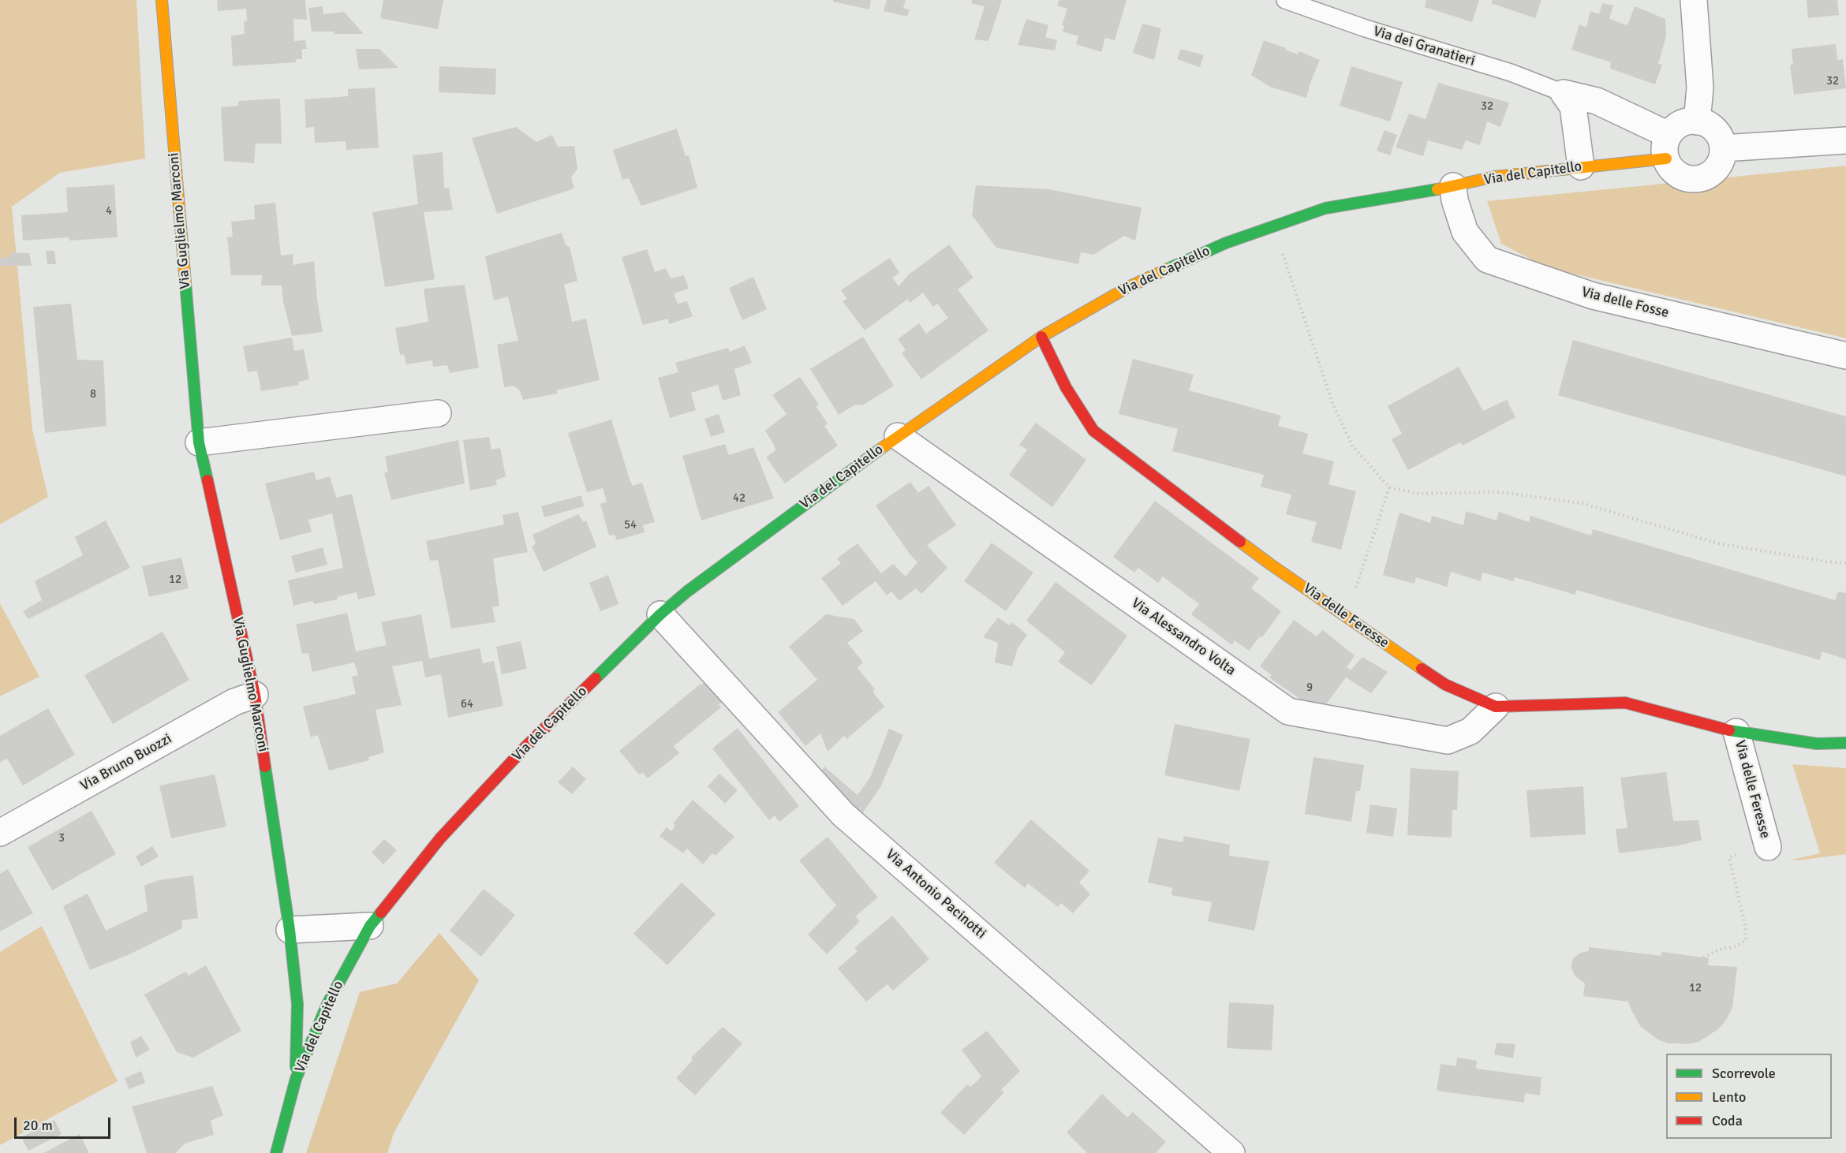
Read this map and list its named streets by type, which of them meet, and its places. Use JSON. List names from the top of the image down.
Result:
{
  "streets": {
    "street": [
      "Via dei Granatieri",
      "Via del Capitello",
      "Via Guglielmo Marconi",
      "Via delle Fosse",
      "Via delle Feresse",
      "Via Alessandro Volta",
      "Via Bruno Buozzi",
      "Via Antonio Pacinotti"
    ]
  },
  "crossings": [
    ["Via dei Granatieri", "Via del Capitello"],
    ["Via del Capitello", "Via Guglielmo Marconi"],
    ["Via del Capitello", "Via delle Fosse"],
    ["Via del Capitello", "Via delle Feresse"],
    ["Via del Capitello", "Via Alessandro Volta"],
    ["Via del Capitello", "Via Antonio Pacinotti"],
    ["Via Guglielmo Marconi", "Via Bruno Buozzi"],
    ["Via delle Feresse", "Via Alessandro Volta"]
  ],
  "house_numbers": [
    "32",
    "32",
    "4",
    "8",
    "42",
    "54",
    "12",
    "9",
    "64",
    "3",
    "12"
  ],
  "legend": ["Scorrevole", "Lento", "Coda"],
  "scale_bar": "20 m"
}
